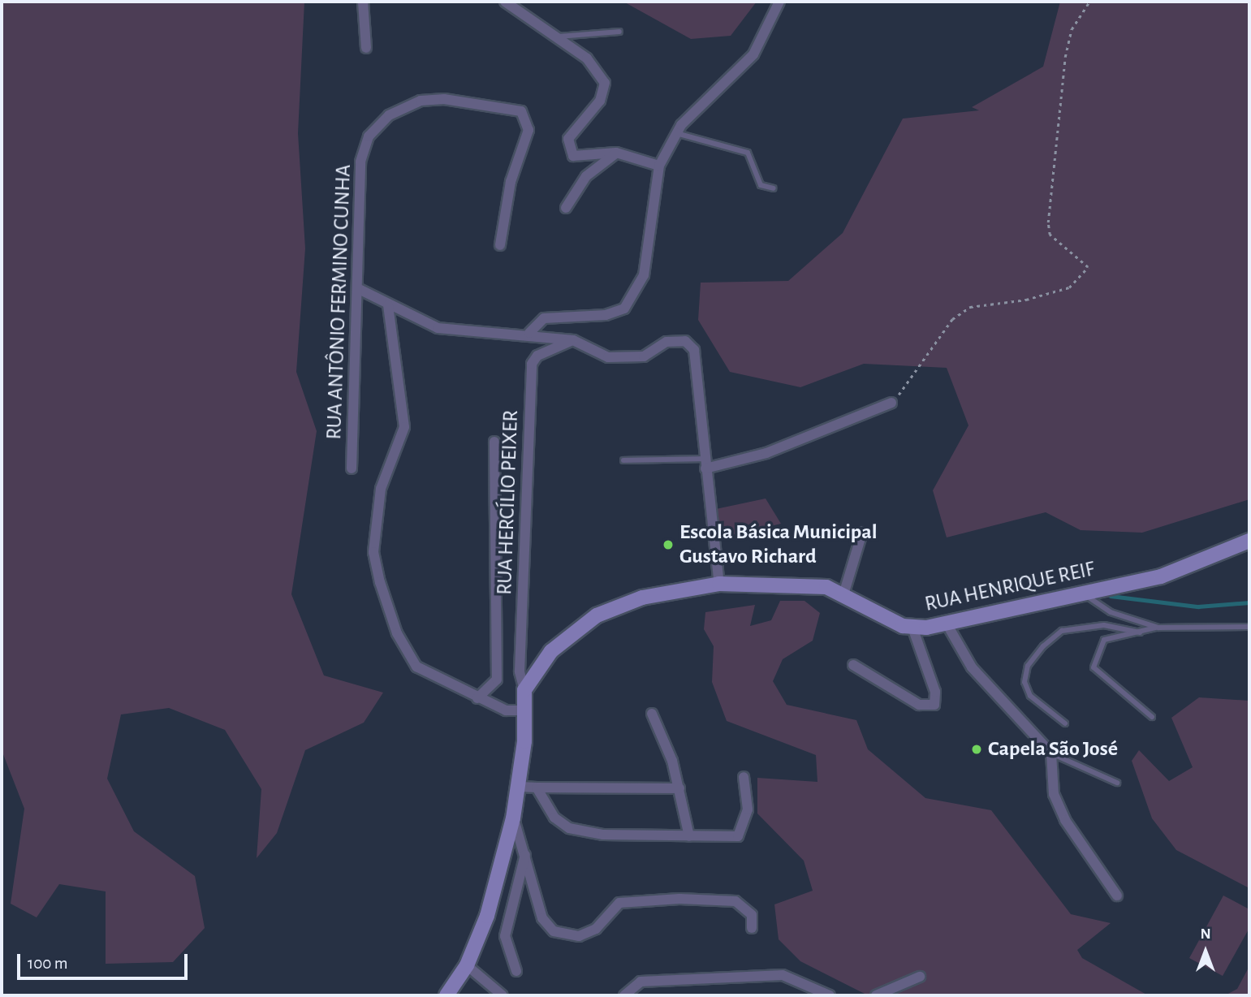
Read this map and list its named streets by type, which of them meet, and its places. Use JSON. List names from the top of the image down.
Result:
{
  "streets": {
    "street": ["RUA ANTÔNIO FERMINO CUNHA", "RUA HERCÍLIO PEIXER", "RUA HENRIQUE REIF"]
  },
  "crossings": [
    ["RUA HERCÍLIO PEIXER", "RUA HENRIQUE REIF"]
  ],
  "places": ["Escola Básica Municipal Gustavo Richard", "Capela São José"],
  "scale_bar": "100 m",
  "north": "top"
}
